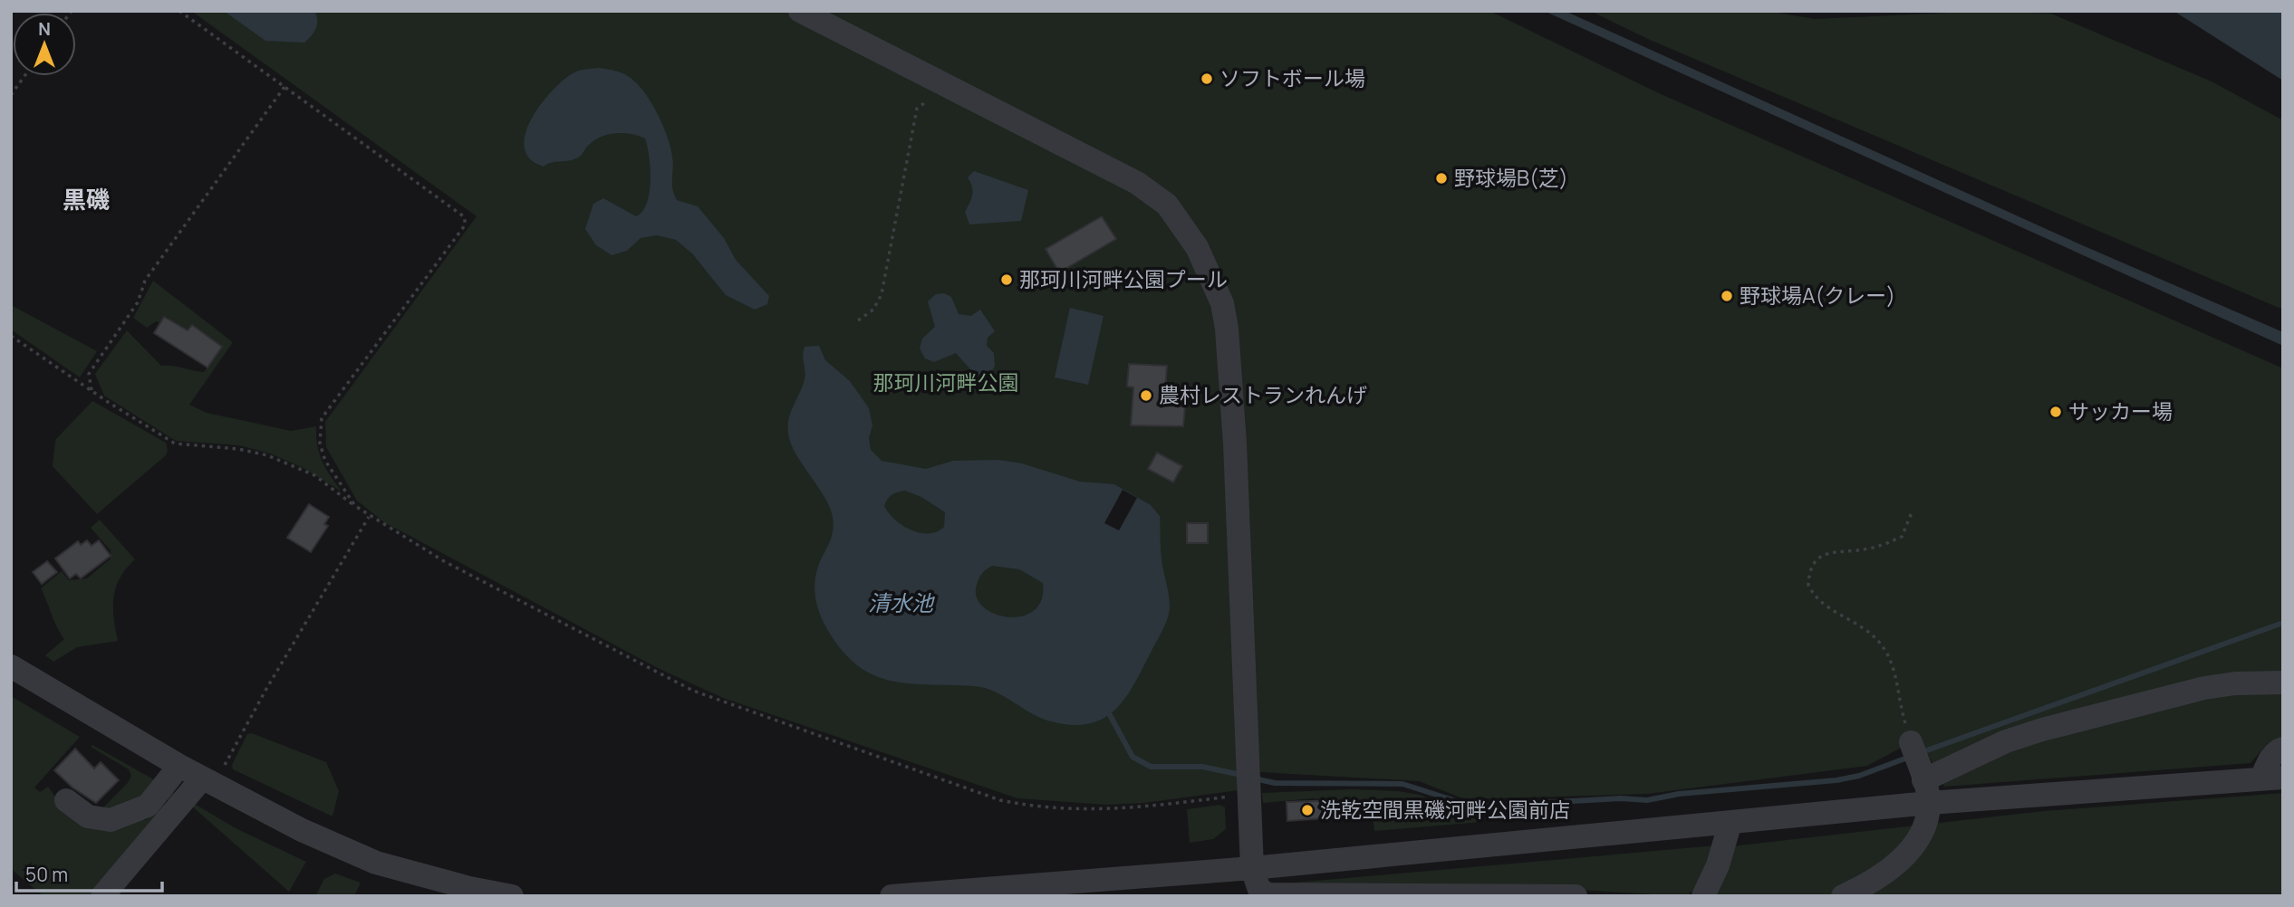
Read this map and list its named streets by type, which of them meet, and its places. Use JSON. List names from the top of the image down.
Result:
{
  "districts": ["黒磯"],
  "water": ["清水池"],
  "parks": ["那珂川河畔公園"],
  "places": [
    "ソフトボール場",
    "野球場B(芝)",
    "那珂川河畔公園プール",
    "野球場A(クレー)",
    "農村レストランれんげ",
    "サッカー場",
    "洗乾空間黒磯河畔公園前店"
  ],
  "scale_bar": "50 m",
  "north": "top"
}
